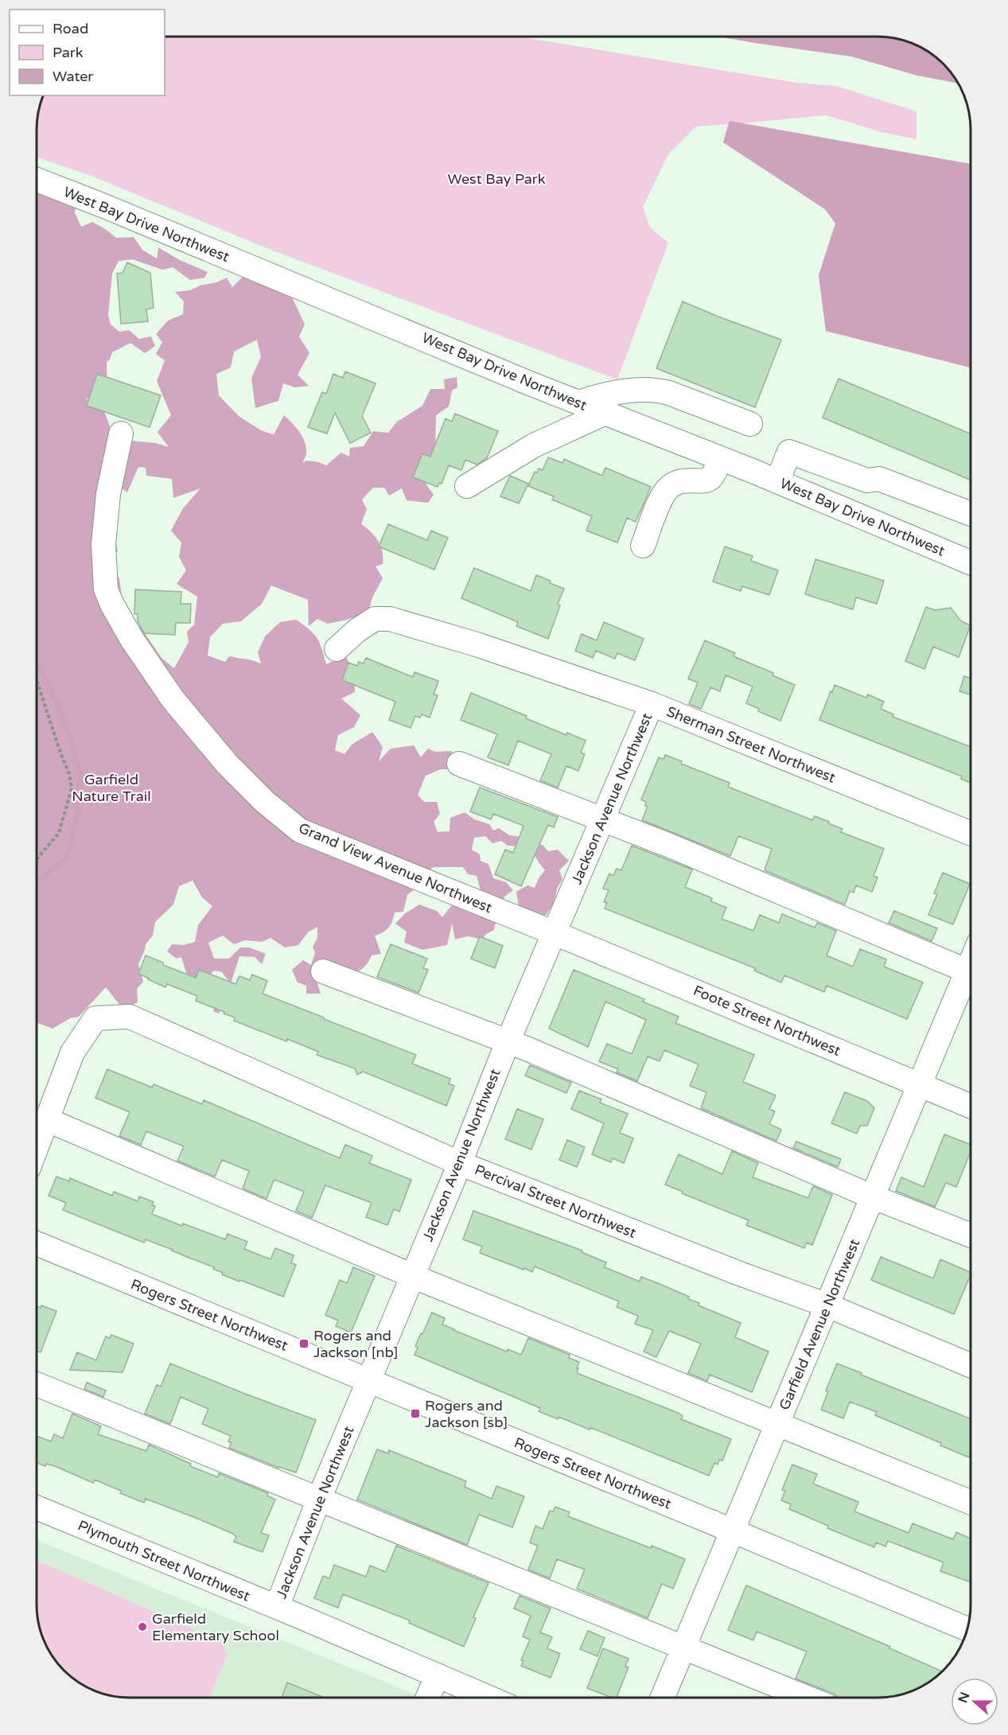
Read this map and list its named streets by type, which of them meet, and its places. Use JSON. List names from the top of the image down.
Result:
{
  "streets": {
    "street": [
      "West Bay Drive Northwest",
      "Sherman Street Northwest",
      "Jackson Avenue Northwest",
      "Grand View Avenue Northwest",
      "Foote Street Northwest",
      "Percival Street Northwest",
      "Rogers Street Northwest",
      "Garfield Avenue Northwest",
      "Plymouth Street Northwest"
    ]
  },
  "crossings": [
    ["Sherman Street Northwest", "Jackson Avenue Northwest"],
    ["Jackson Avenue Northwest", "Grand View Avenue Northwest"],
    ["Jackson Avenue Northwest", "Foote Street Northwest"],
    ["Jackson Avenue Northwest", "Percival Street Northwest"],
    ["Jackson Avenue Northwest", "Rogers Street Northwest"],
    ["Jackson Avenue Northwest", "Plymouth Street Northwest"],
    ["Grand View Avenue Northwest", "Foote Street Northwest"],
    ["Foote Street Northwest", "Garfield Avenue Northwest"],
    ["Percival Street Northwest", "Garfield Avenue Northwest"],
    ["Rogers Street Northwest", "Garfield Avenue Northwest"]
  ],
  "parks": ["West Bay Park", "Garfield Nature Trail"],
  "places": {
    "transit": ["Rogers and Jackson [nb]", "Rogers and Jackson [sb]"],
    "other": ["Garfield Elementary School"]
  },
  "legend": ["Road", "Park", "Water"],
  "north": "left"
}
